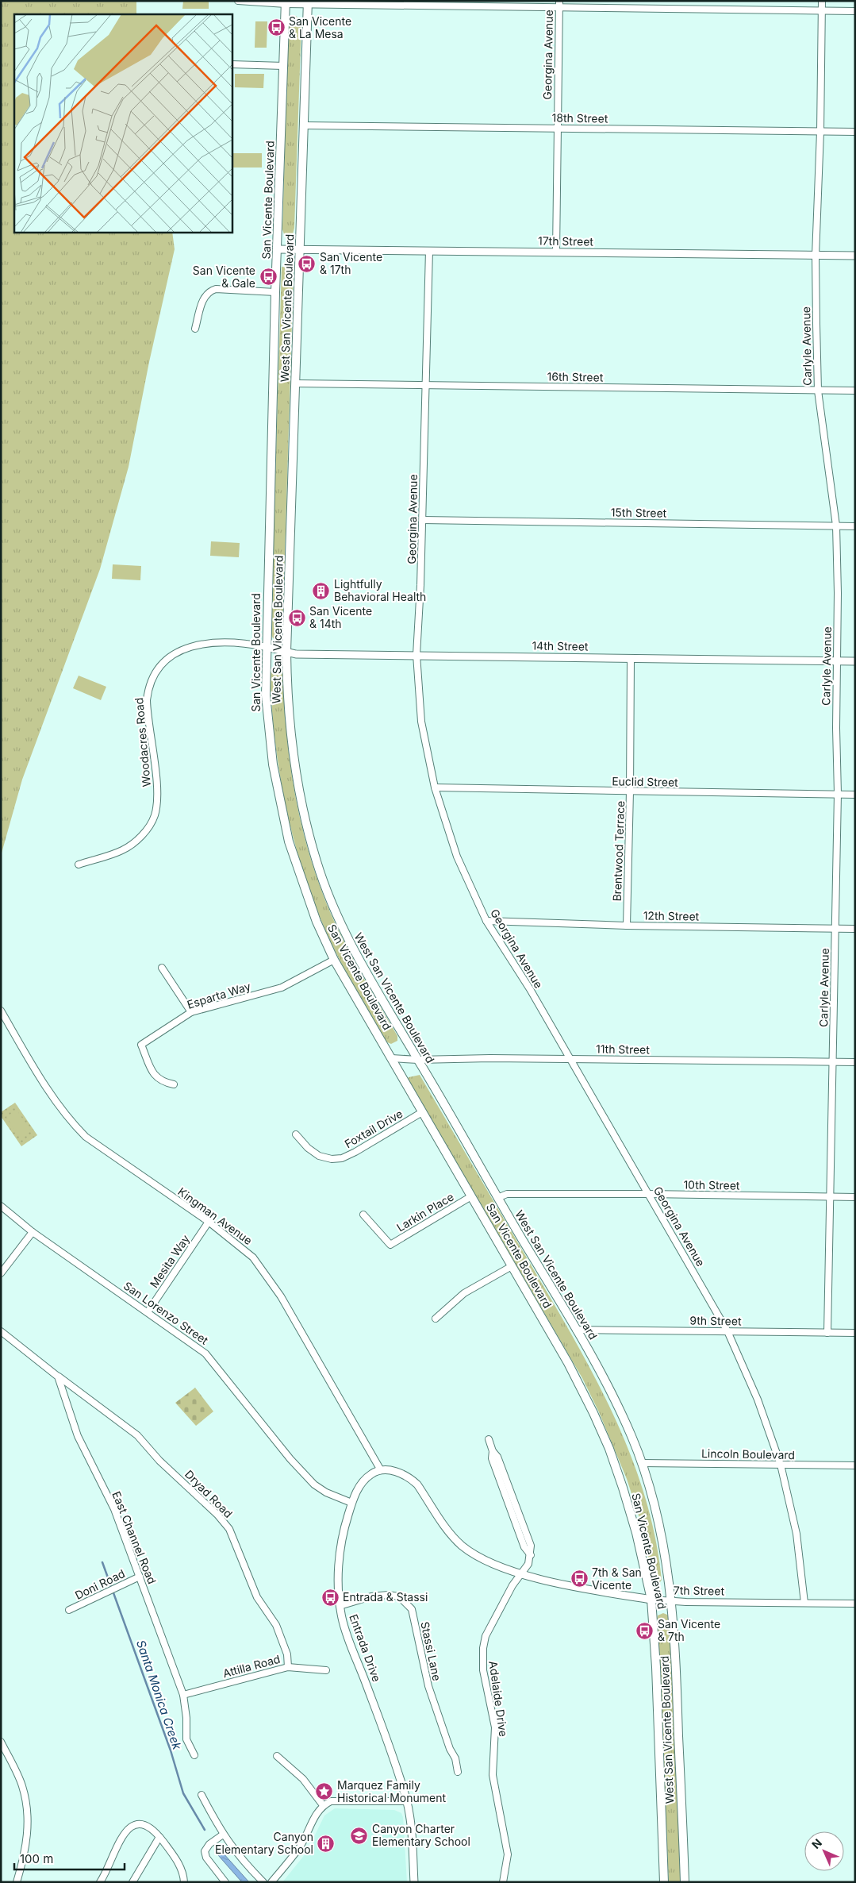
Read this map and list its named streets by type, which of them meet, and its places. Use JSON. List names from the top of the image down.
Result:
{
  "streets": {
    "main road": ["San Vicente Boulevard", "West San Vicente Boulevard"],
    "street": [
      "Georgina Avenue",
      "18th Street",
      "17th Street",
      "Carlyle Avenue",
      "16th Street",
      "15th Street",
      "14th Street",
      "Woodacres Road",
      "Euclid Street",
      "Brentwood Terrace",
      "12th Street",
      "Esparta Way",
      "11th Street",
      "Foxtail Drive",
      "10th Street",
      "Larkin Place",
      "Kingman Avenue",
      "Mesita Way",
      "San Lorenzo Street",
      "9th Street",
      "Lincoln Boulevard",
      "Dryad Road",
      "East Channel Road",
      "Doni Road",
      "7th Street",
      "Entrada Drive",
      "Stassi Lane",
      "Attilla Road",
      "Adelaide Drive"
    ]
  },
  "crossings": [
    ["Georgina Avenue", "18th Street"],
    ["Georgina Avenue", "17th Street"],
    ["Georgina Avenue", "16th Street"],
    ["Georgina Avenue", "15th Street"],
    ["Georgina Avenue", "14th Street"],
    ["Georgina Avenue", "Euclid Street"],
    ["Georgina Avenue", "12th Street"],
    ["Georgina Avenue", "11th Street"],
    ["Georgina Avenue", "10th Street"],
    ["Georgina Avenue", "9th Street"],
    ["Georgina Avenue", "Lincoln Boulevard"],
    ["Georgina Avenue", "7th Street"],
    ["18th Street", "West San Vicente Boulevard"],
    ["18th Street", "Carlyle Avenue"],
    ["San Vicente Boulevard", "17th Street"],
    ["San Vicente Boulevard", "14th Street"],
    ["San Vicente Boulevard", "Woodacres Road"],
    ["San Vicente Boulevard", "Esparta Way"],
    ["San Vicente Boulevard", "11th Street"],
    ["San Vicente Boulevard", "Foxtail Drive"],
    ["San Vicente Boulevard", "Larkin Place"],
    ["San Vicente Boulevard", "7th Street"],
    ["17th Street", "West San Vicente Boulevard"],
    ["17th Street", "Carlyle Avenue"],
    ["West San Vicente Boulevard", "16th Street"],
    ["West San Vicente Boulevard", "14th Street"],
    ["West San Vicente Boulevard", "11th Street"],
    ["West San Vicente Boulevard", "10th Street"],
    ["West San Vicente Boulevard", "9th Street"],
    ["West San Vicente Boulevard", "Lincoln Boulevard"],
    ["West San Vicente Boulevard", "7th Street"],
    ["Carlyle Avenue", "16th Street"],
    ["Carlyle Avenue", "15th Street"],
    ["Carlyle Avenue", "14th Street"],
    ["Carlyle Avenue", "Euclid Street"],
    ["Carlyle Avenue", "12th Street"],
    ["Carlyle Avenue", "11th Street"],
    ["Carlyle Avenue", "10th Street"],
    ["Carlyle Avenue", "9th Street"],
    ["14th Street", "Woodacres Road"],
    ["14th Street", "Brentwood Terrace"],
    ["Euclid Street", "Brentwood Terrace"],
    ["Brentwood Terrace", "12th Street"],
    ["Kingman Avenue", "Mesita Way"],
    ["Kingman Avenue", "Entrada Drive"],
    ["Mesita Way", "San Lorenzo Street"],
    ["San Lorenzo Street", "Entrada Drive"],
    ["Dryad Road", "East Channel Road"],
    ["Dryad Road", "Attilla Road"],
    ["East Channel Road", "Doni Road"],
    ["East Channel Road", "Attilla Road"],
    ["7th Street", "Adelaide Drive"],
    ["Entrada Drive", "Stassi Lane"]
  ],
  "water": ["Santa Monica Creek"],
  "places": {
    "bus stop": [
      "San Vicente & La Mesa",
      "San Vicente & 17th",
      "San Vicente & Gale",
      "San Vicente & 14th",
      "7th & San Vicente",
      "Entrada & Stassi",
      "San Vicente & 7th"
    ],
    "building": ["Lightfully Behavioral Health", "Canyon Elementary School"],
    "place": ["Marquez Family Historical Monument"],
    "school or university": ["Canyon Charter Elementary School"]
  },
  "scale_bar": "100 m",
  "north": "top left"
}
